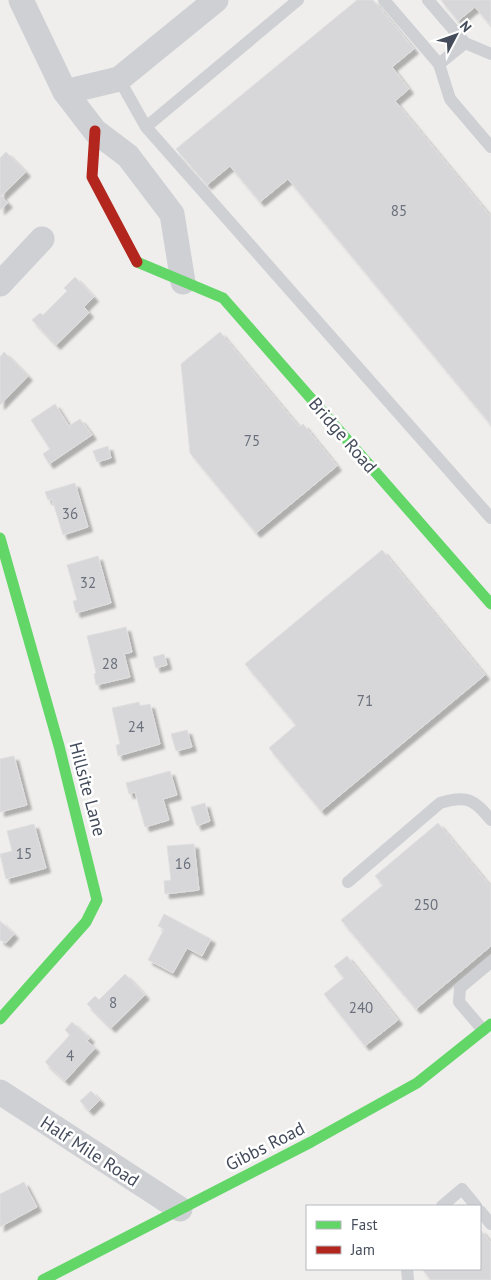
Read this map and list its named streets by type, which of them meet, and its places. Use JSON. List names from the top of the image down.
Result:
{
  "streets": {
    "street": [
      "Bridge Road",
      "Hillsite Lane",
      "Gibbs Road",
      "Half Mile Road"
    ]
  },
  "crossings": [
    ["Gibbs Road", "Half Mile Road"]
  ],
  "house_numbers": [
    "85",
    "75",
    "36",
    "32",
    "28",
    "71",
    "24",
    "15",
    "16",
    "250",
    "8",
    "240",
    "4"
  ],
  "legend": ["Fast", "Jam"],
  "north": "top right"
}
